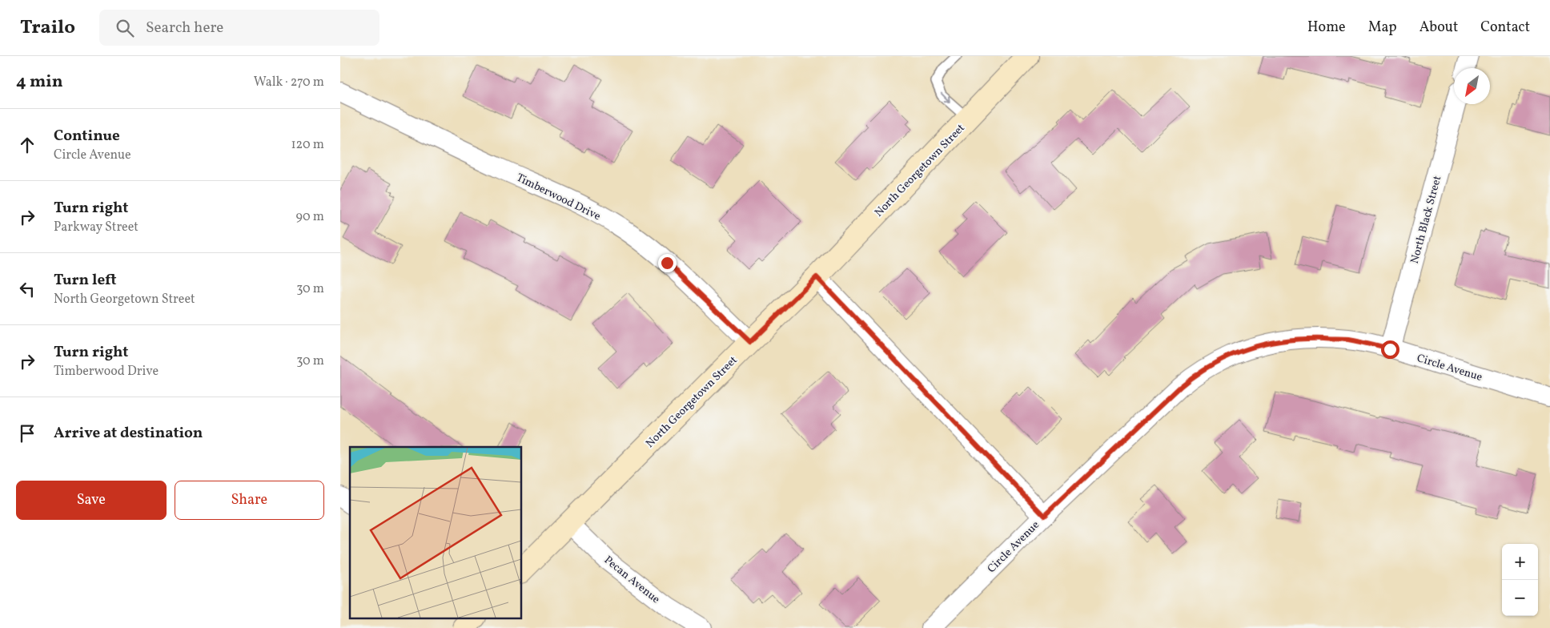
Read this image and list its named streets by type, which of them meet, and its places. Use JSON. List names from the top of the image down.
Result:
{
  "streets": {
    "street": [
      "North Georgetown Street",
      "Timberwood Drive",
      "North Black Street",
      "Circle Avenue",
      "Pecan Avenue"
    ]
  },
  "crossings": [
    ["North Georgetown Street", "Timberwood Drive"],
    ["North Georgetown Street", "Pecan Avenue"],
    ["North Black Street", "Circle Avenue"]
  ],
  "north": "bottom left",
  "page": {
    "header": "Trailo",
    "search": "Search here",
    "nav": [
      "Home",
      "Map",
      "About",
      "Contact"
    ],
    "heading": ["4 min", "Walk · 270 m"],
    "list": [
      ["Continue", "Circle Avenue", "120 m"],
      ["Turn right", "Parkway Street", "90 m"],
      ["Turn left", "North Georgetown Street", "30 m"],
      ["Turn right", "Timberwood Drive", "30 m"],
      "Arrive at destination"
    ],
    "buttons": ["Save", "Share"],
    "map_buttons": ["+", "−"]
  }
}
